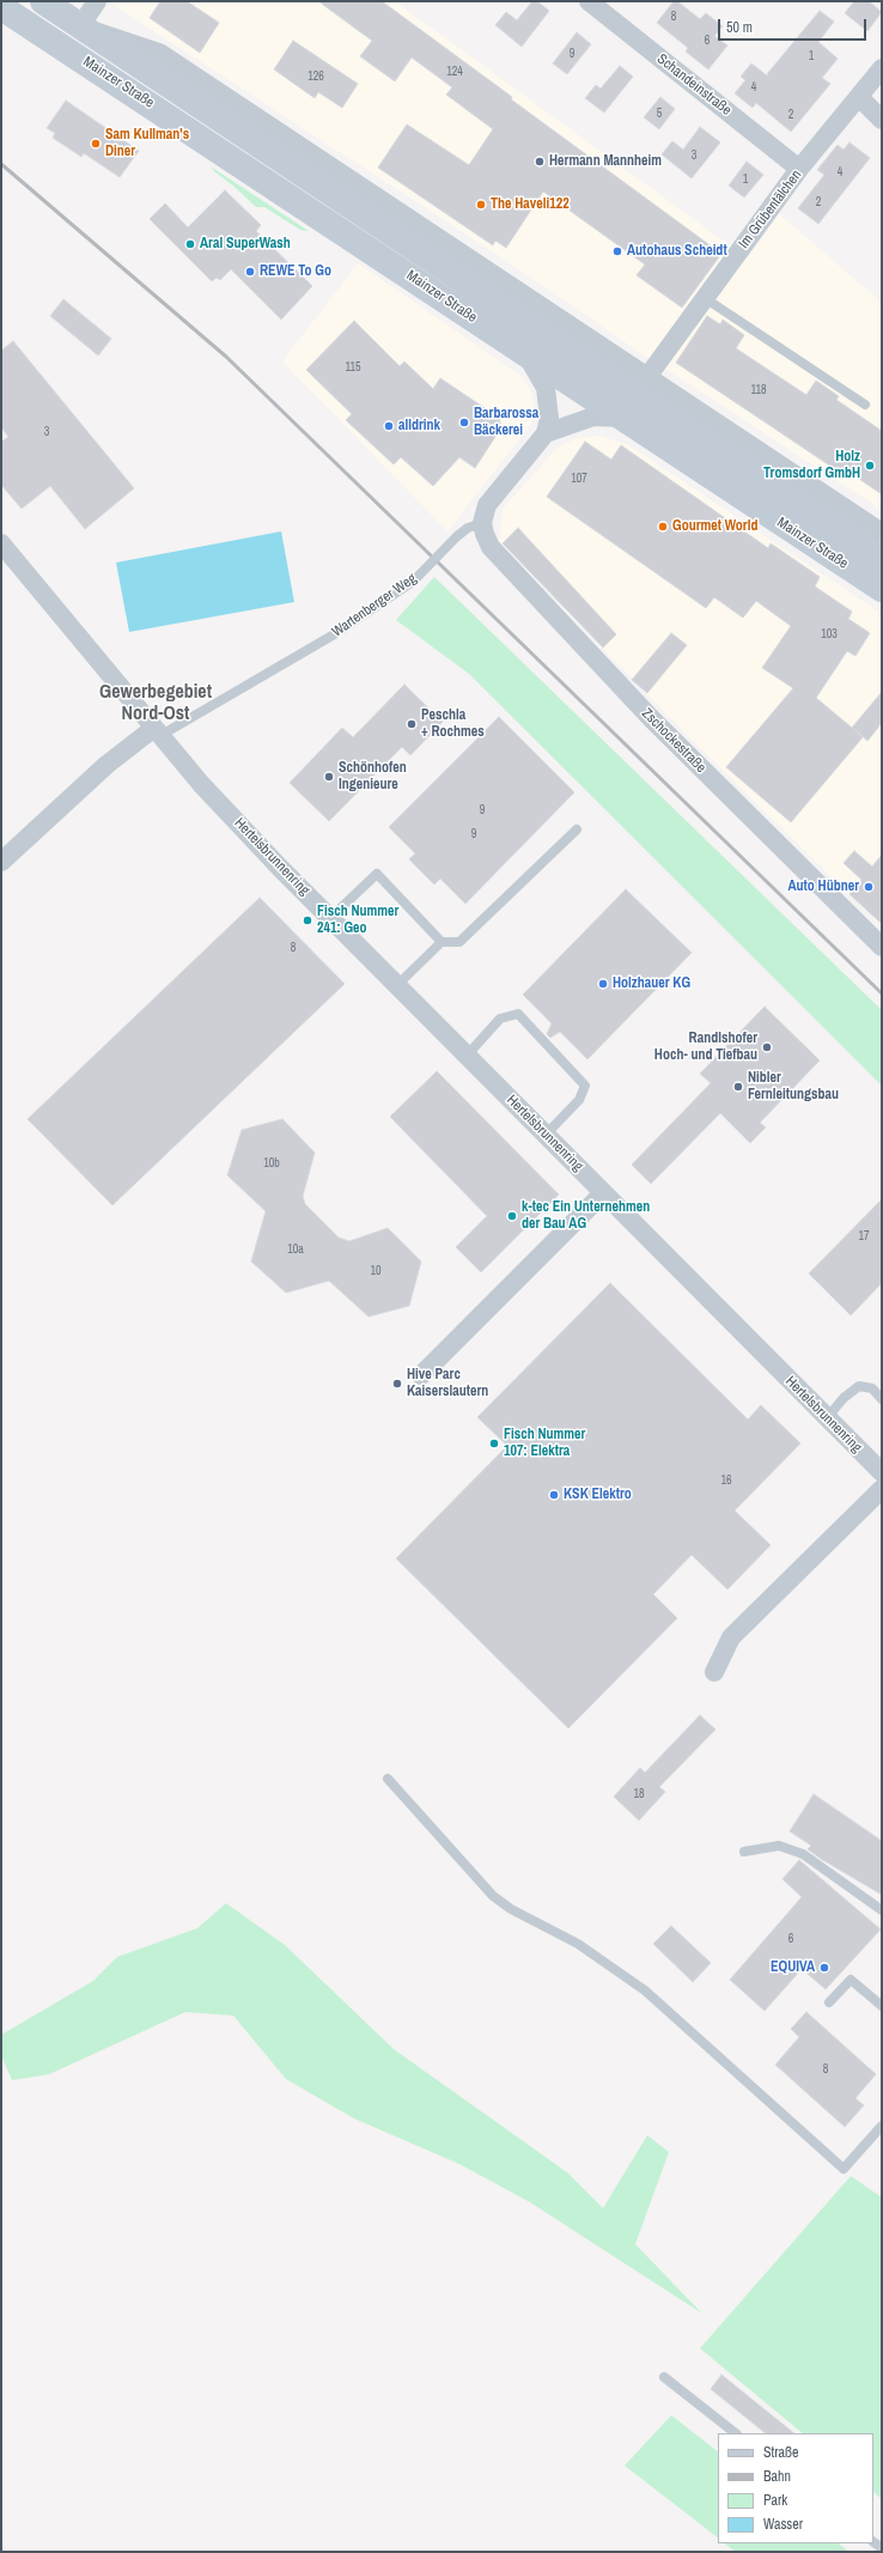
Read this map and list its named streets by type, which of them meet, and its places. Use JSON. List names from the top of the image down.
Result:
{
  "streets": {
    "main road": ["Mainzer Straße"],
    "street": [
      "Schandeinstraße",
      "Im Grübentälchen",
      "Wartenberger Weg",
      "Zschockestraße",
      "Hertelsbrunnenring"
    ]
  },
  "crossings": [
    ["Mainzer Straße", "Im Grübentälchen"],
    ["Schandeinstraße", "Im Grübentälchen"],
    ["Wartenberger Weg", "Zschockestraße"],
    ["Wartenberger Weg", "Hertelsbrunnenring"]
  ],
  "districts": ["Gewerbegebiet Nord-Ost"],
  "places": [
    "Sam Kullman's Diner",
    "Hermann Mannheim",
    "The Haveli122",
    "Aral SuperWash",
    "Autohaus Scheidt",
    "REWE To Go",
    "Barbarossa Bäckerei",
    "alldrink",
    "Holz Tromsdorf GmbH",
    "Gourmet World",
    "Peschla + Rochmes",
    "Schönhofen Ingenieure",
    "Auto Hübner",
    "Fisch Nummer 241: Geo",
    "Holzhauer KG",
    "Randlshofer Hoch- und Tiefbau",
    "Nibler Fernleitungsbau",
    "k-tec Ein Unternehmen der Bau AG",
    "Hive Parc Kaiserslautern",
    "Fisch Nummer 107: Elektra",
    "KSK Elektro",
    "EQUIVA"
  ],
  "house_numbers": [
    "8",
    "6",
    "9",
    "1",
    "124",
    "126",
    "4",
    "5",
    "2",
    "3",
    "4",
    "1",
    "2",
    "115",
    "118",
    "3",
    "107",
    "103",
    "9",
    "9",
    "8",
    "10b",
    "17",
    "10a",
    "10",
    "16",
    "18",
    "6",
    "8"
  ],
  "legend": [
    "Straße",
    "Bahn",
    "Park",
    "Wasser"
  ],
  "scale_bar": "50 m"
}
